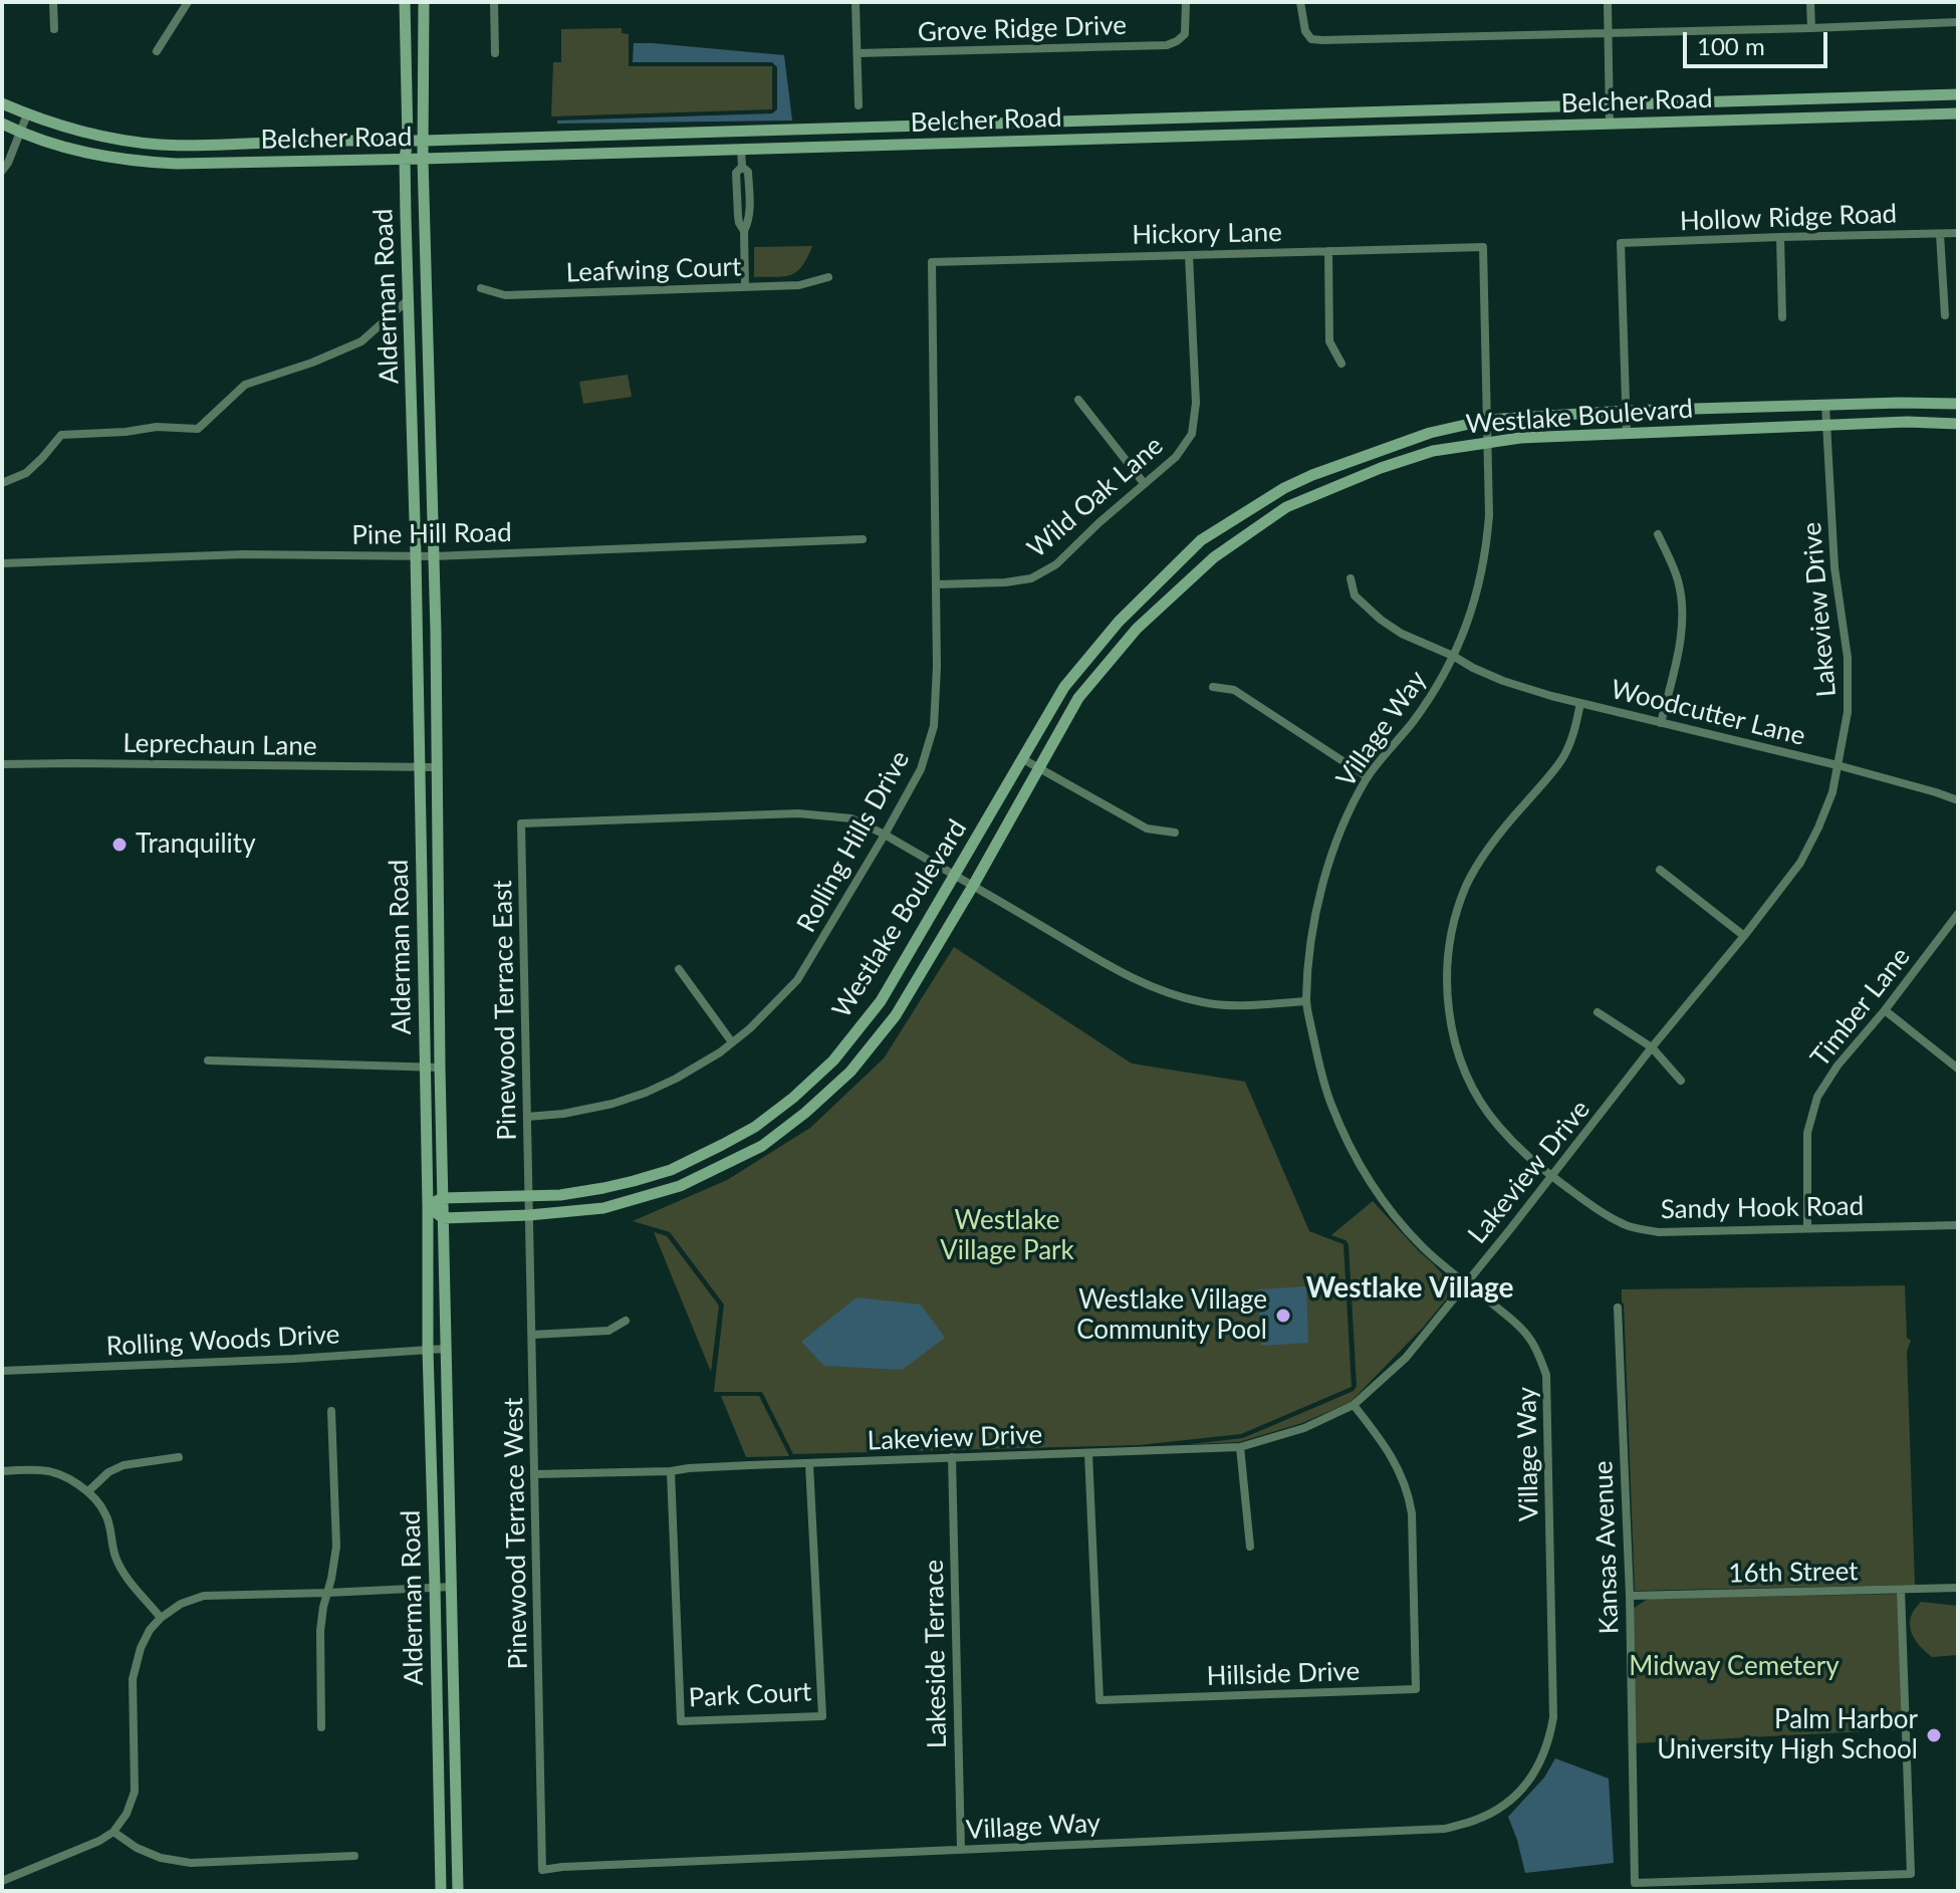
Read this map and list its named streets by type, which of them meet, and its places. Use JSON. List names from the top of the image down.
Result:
{
  "streets": {
    "main road": ["Belcher Road", "Alderman Road", "Westlake Boulevard"],
    "street": [
      "Grove Ridge Drive",
      "Hollow Ridge Road",
      "Hickory Lane",
      "Leafwing Court",
      "Wild Oak Lane",
      "Pine Hill Road",
      "Lakeview Drive",
      "Woodcutter Lane",
      "Village Way",
      "Leprechaun Lane",
      "Rolling Hills Drive",
      "Timber Lane",
      "Pinewood Terrace East",
      "Sandy Hook Road",
      "Rolling Woods Drive",
      "Pinewood Terrace West",
      "Kansas Avenue",
      "16th Street",
      "Lakeside Terrace",
      "Hillside Drive",
      "Park Court"
    ]
  },
  "crossings": [
    ["Belcher Road", "Alderman Road"],
    ["Hollow Ridge Road", "Westlake Boulevard"],
    ["Hickory Lane", "Wild Oak Lane"],
    ["Hickory Lane", "Village Way"],
    ["Hickory Lane", "Rolling Hills Drive"],
    ["Alderman Road", "Westlake Boulevard"],
    ["Alderman Road", "Pine Hill Road"],
    ["Alderman Road", "Leprechaun Lane"],
    ["Alderman Road", "Rolling Woods Drive"],
    ["Westlake Boulevard", "Lakeview Drive"],
    ["Westlake Boulevard", "Village Way"],
    ["Westlake Boulevard", "Pinewood Terrace East"],
    ["Westlake Boulevard", "Pinewood Terrace West"],
    ["Wild Oak Lane", "Rolling Hills Drive"],
    ["Lakeview Drive", "Woodcutter Lane"],
    ["Lakeview Drive", "Village Way"],
    ["Lakeview Drive", "Sandy Hook Road"],
    ["Lakeview Drive", "Pinewood Terrace West"],
    ["Lakeview Drive", "Lakeside Terrace"],
    ["Lakeview Drive", "Hillside Drive"],
    ["Lakeview Drive", "Park Court"],
    ["Woodcutter Lane", "Village Way"],
    ["Woodcutter Lane", "Sandy Hook Road"],
    ["Village Way", "Pinewood Terrace West"],
    ["Village Way", "Lakeside Terrace"],
    ["Rolling Hills Drive", "Pinewood Terrace East"],
    ["Timber Lane", "Sandy Hook Road"],
    ["Pinewood Terrace East", "Pinewood Terrace West"],
    ["Kansas Avenue", "16th Street"]
  ],
  "districts": ["Westlake Village"],
  "parks": ["Westlake Village Park", "Midway Cemetery"],
  "places": ["Tranquility", "Westlake Village Community Pool", "Palm Harbor University High School"],
  "scale_bar": "100 m"
}
